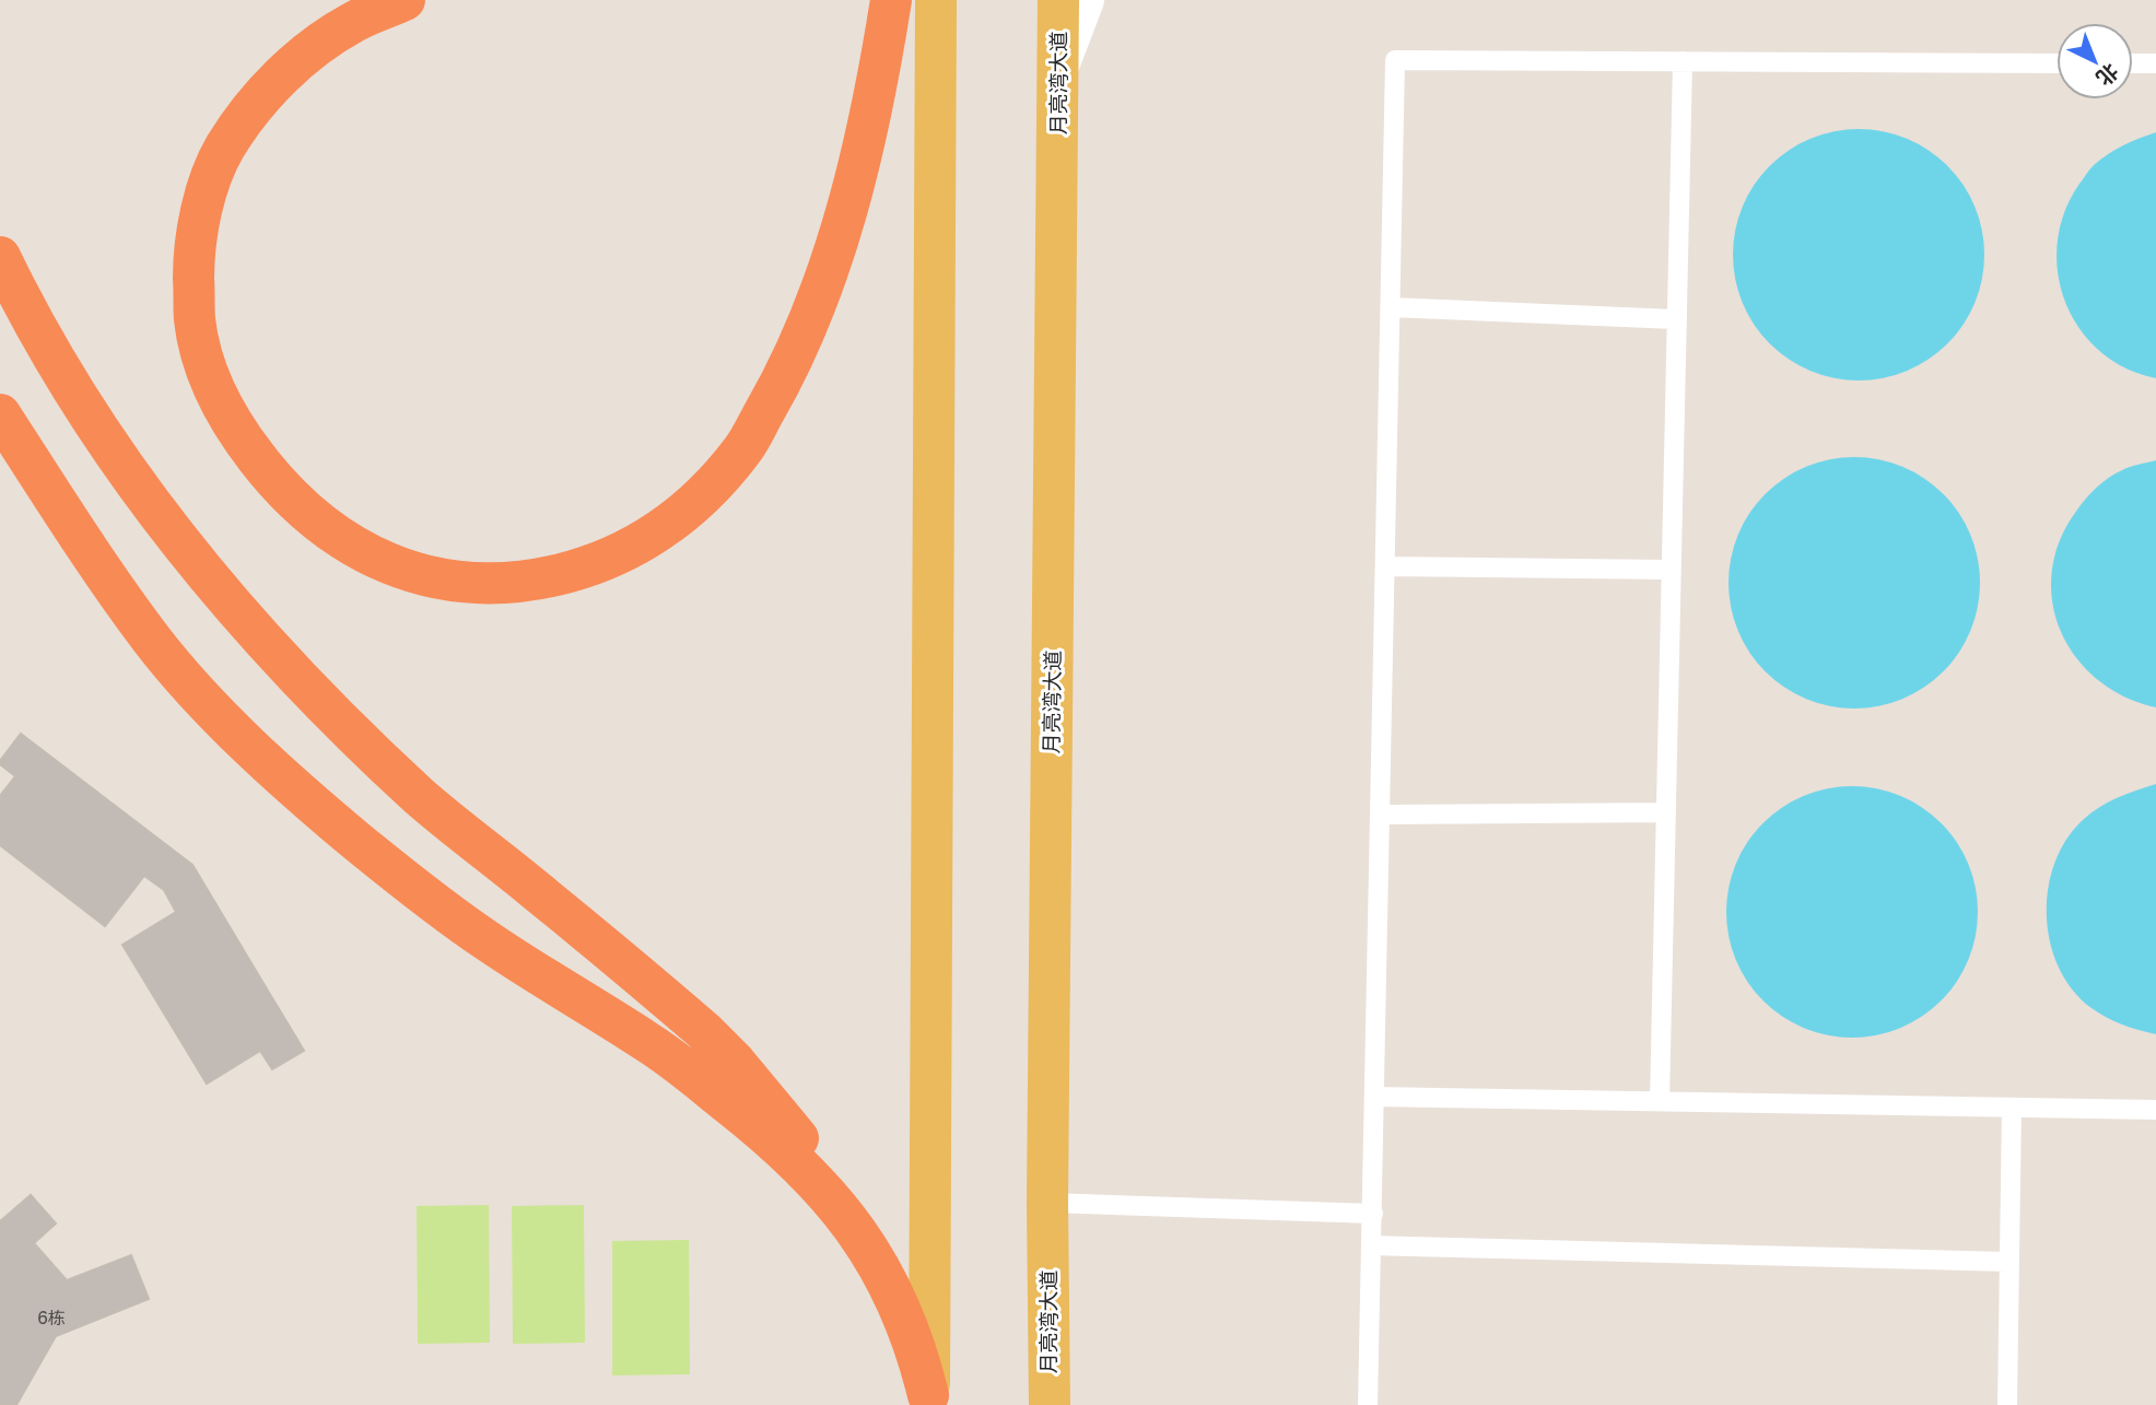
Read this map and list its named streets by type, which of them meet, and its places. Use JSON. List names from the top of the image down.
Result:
{
  "streets": {
    "main road": ["月亮湾大道"]
  },
  "house_numbers": ["6栋"],
  "north": "bottom right"
}
